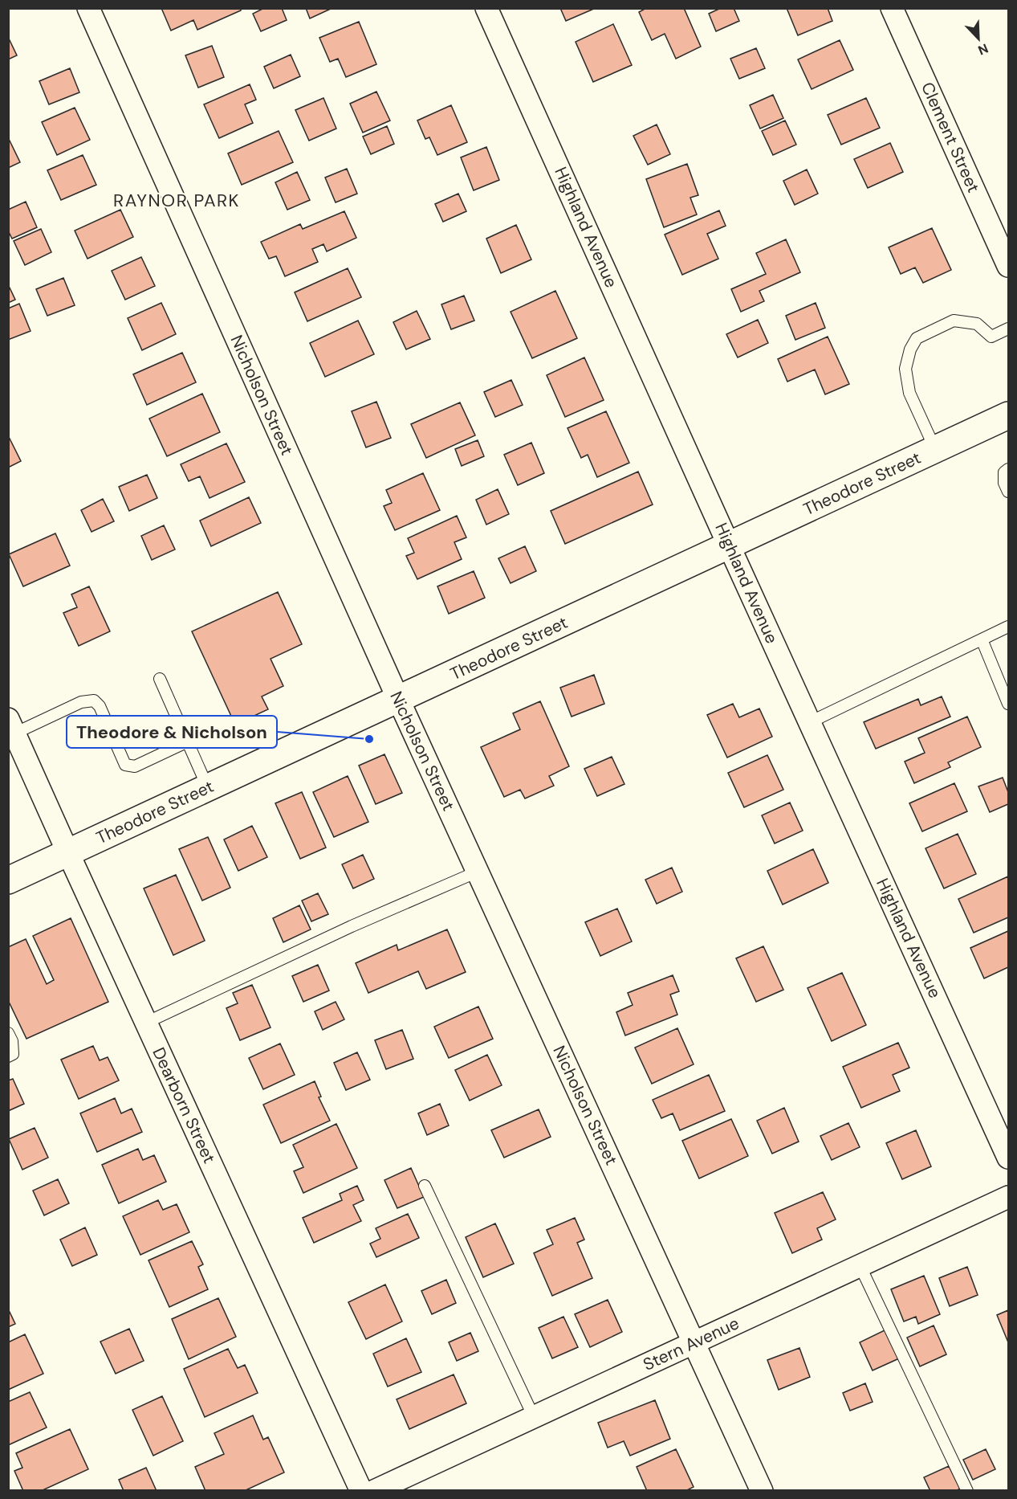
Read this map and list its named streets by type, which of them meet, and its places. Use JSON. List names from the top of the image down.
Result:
{
  "streets": {
    "main road": ["Theodore Street"],
    "street": [
      "Clement Street",
      "Highland Avenue",
      "Nicholson Street",
      "Dearborn Street",
      "Stern Avenue"
    ]
  },
  "crossings": [
    ["Highland Avenue", "Theodore Street"],
    ["Nicholson Street", "Theodore Street"],
    ["Nicholson Street", "Stern Avenue"],
    ["Theodore Street", "Dearborn Street"]
  ],
  "districts": ["RAYNOR PARK"],
  "places": ["Theodore & Nicholson"],
  "north": "bottom right"
}
